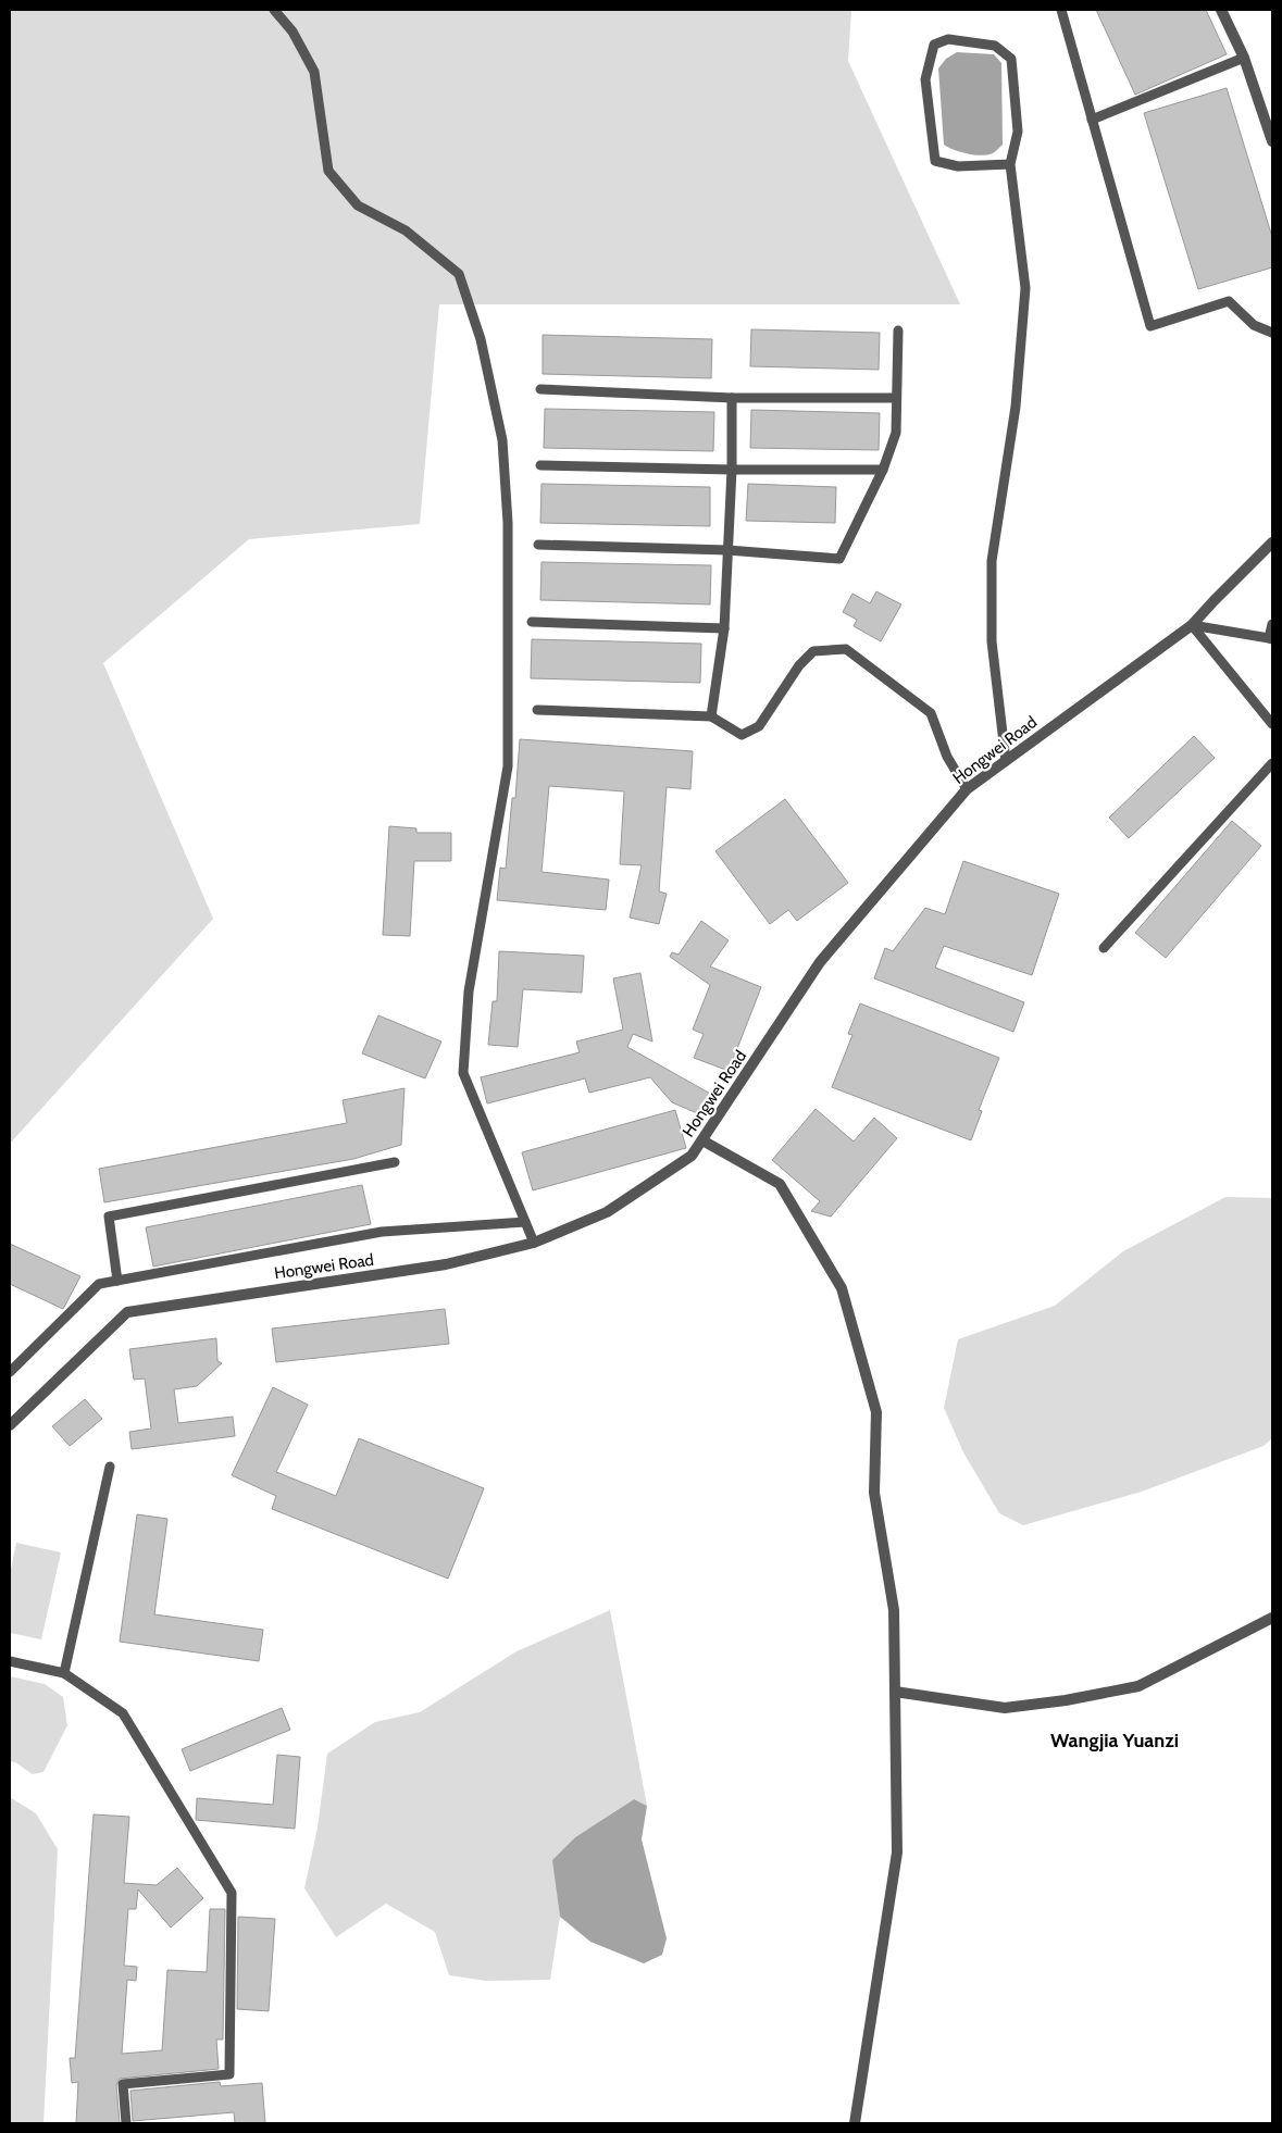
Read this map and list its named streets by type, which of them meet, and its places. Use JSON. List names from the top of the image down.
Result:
{
  "streets": {
    "street": ["Hongwei Road"]
  },
  "districts": ["Wangjia Yuanzi"]
}
